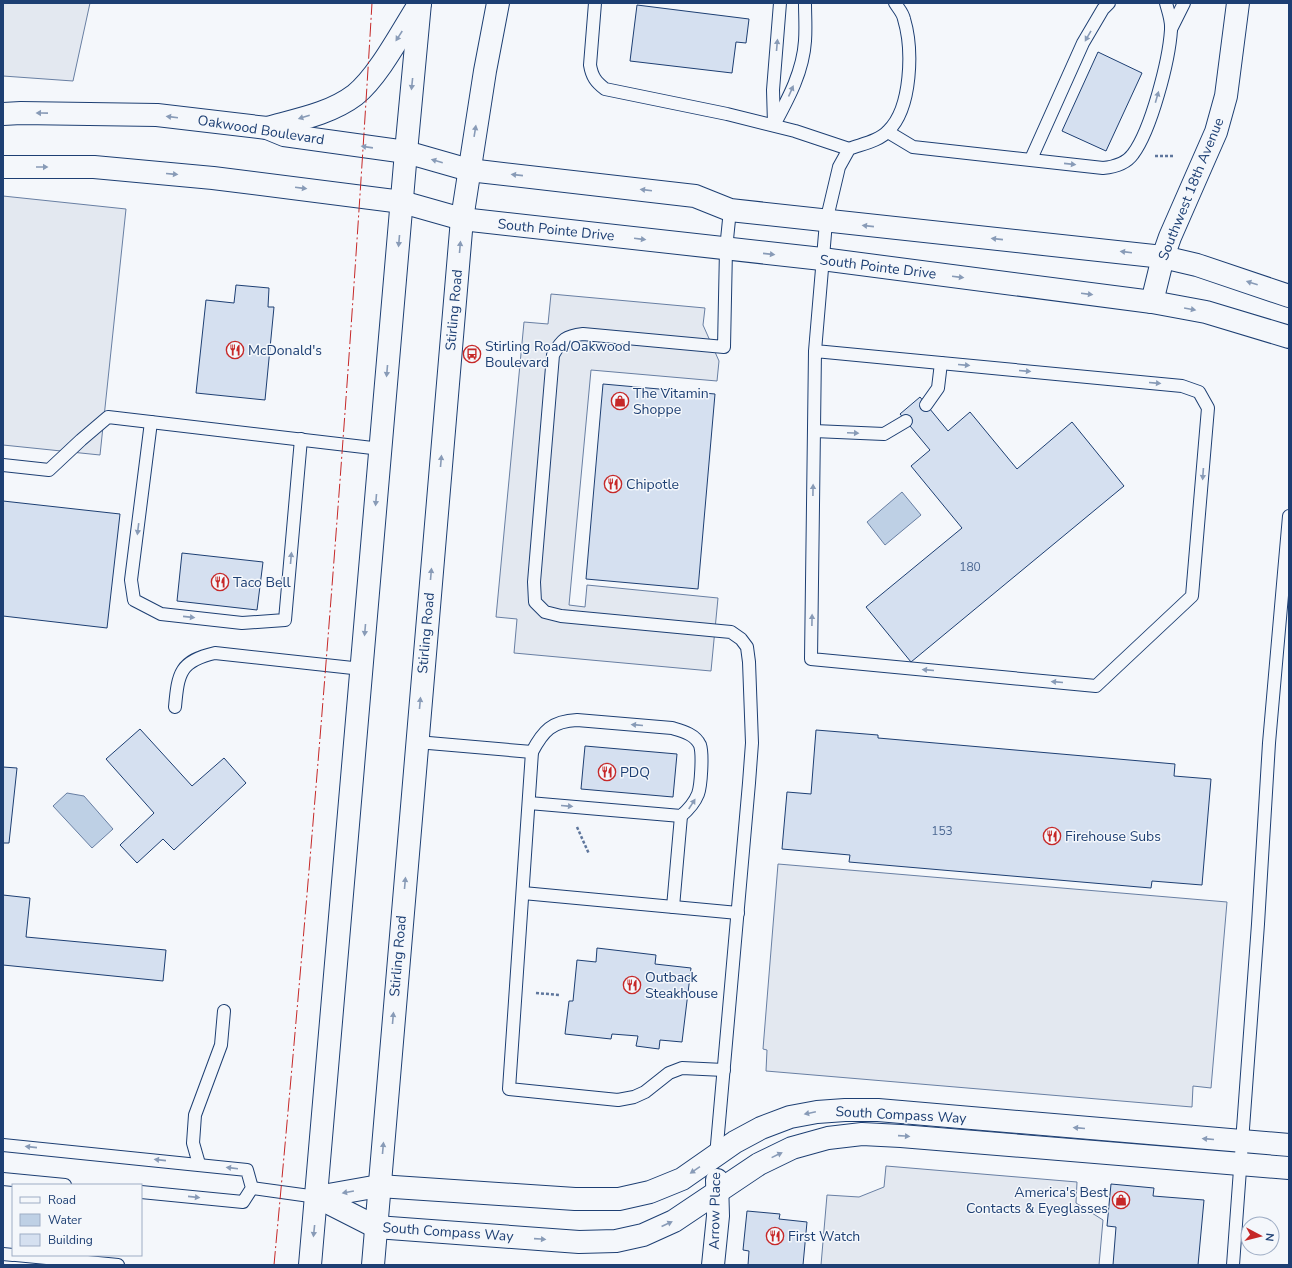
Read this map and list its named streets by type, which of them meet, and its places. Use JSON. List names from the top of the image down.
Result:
{
  "streets": {
    "street": [
      "Oakwood Boulevard",
      "Southwest 18th Avenue",
      "South Pointe Drive",
      "Stirling Road",
      "South Compass Way",
      "Arrow Place"
    ]
  },
  "crossings": [
    ["Oakwood Boulevard", "Stirling Road"],
    ["Southwest 18th Avenue", "South Pointe Drive"],
    ["South Pointe Drive", "Stirling Road"],
    ["Stirling Road", "South Compass Way"],
    ["South Compass Way", "Arrow Place"]
  ],
  "places": {
    "restaurant": [
      "McDonald's",
      "Chipotle",
      "Taco Bell",
      "PDQ",
      "Firehouse Subs",
      "Outback Steakhouse",
      "First Watch"
    ],
    "bus stop": ["Stirling Road/Oakwood Boulevard"],
    "shop": ["The Vitamin Shoppe", "America's Best Contacts & Eyeglasses"]
  },
  "house_numbers": ["180", "153"],
  "legend": ["Road", "Water", "Building"],
  "north": "right"
}
